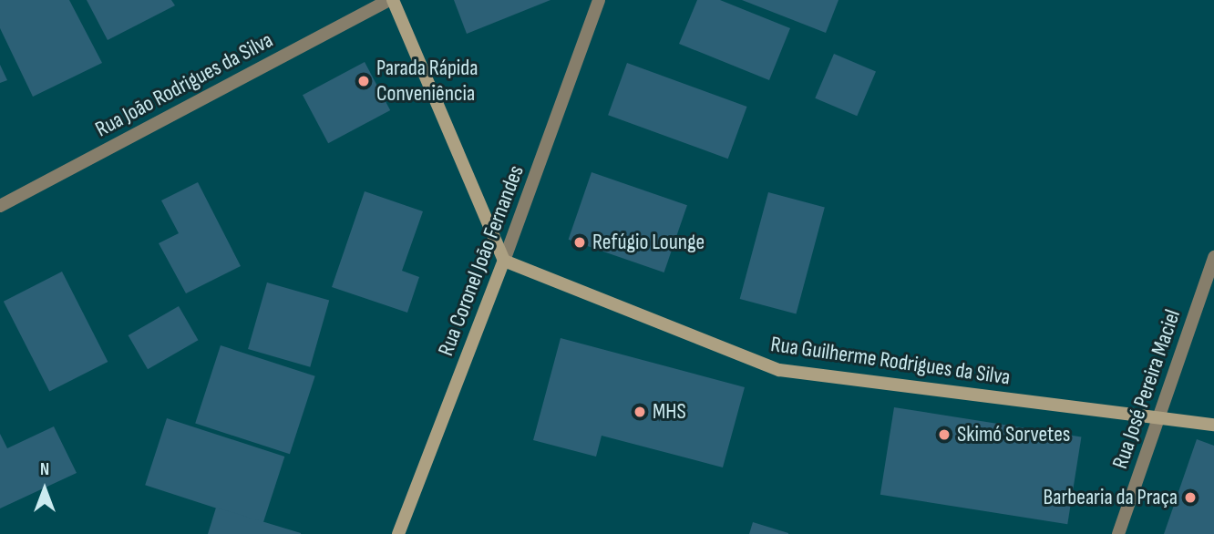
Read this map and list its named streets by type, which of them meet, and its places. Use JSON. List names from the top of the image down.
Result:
{
  "streets": {
    "main road": ["Rua Coronel João Fernandes", "Rua Guilherme Rodrigues da Silva"],
    "street": ["Rua João Rodrigues da Silva", "Rua José Pereira Maciel"]
  },
  "crossings": [
    ["Rua Coronel João Fernandes", "Rua Guilherme Rodrigues da Silva"],
    ["Rua Guilherme Rodrigues da Silva", "Rua José Pereira Maciel"]
  ],
  "places": [
    "Parada Rápida Conveniência",
    "Refúgio Lounge",
    "MHS",
    "Skimó Sorvetes",
    "Barbearia da Praça"
  ],
  "north": "top"
}
